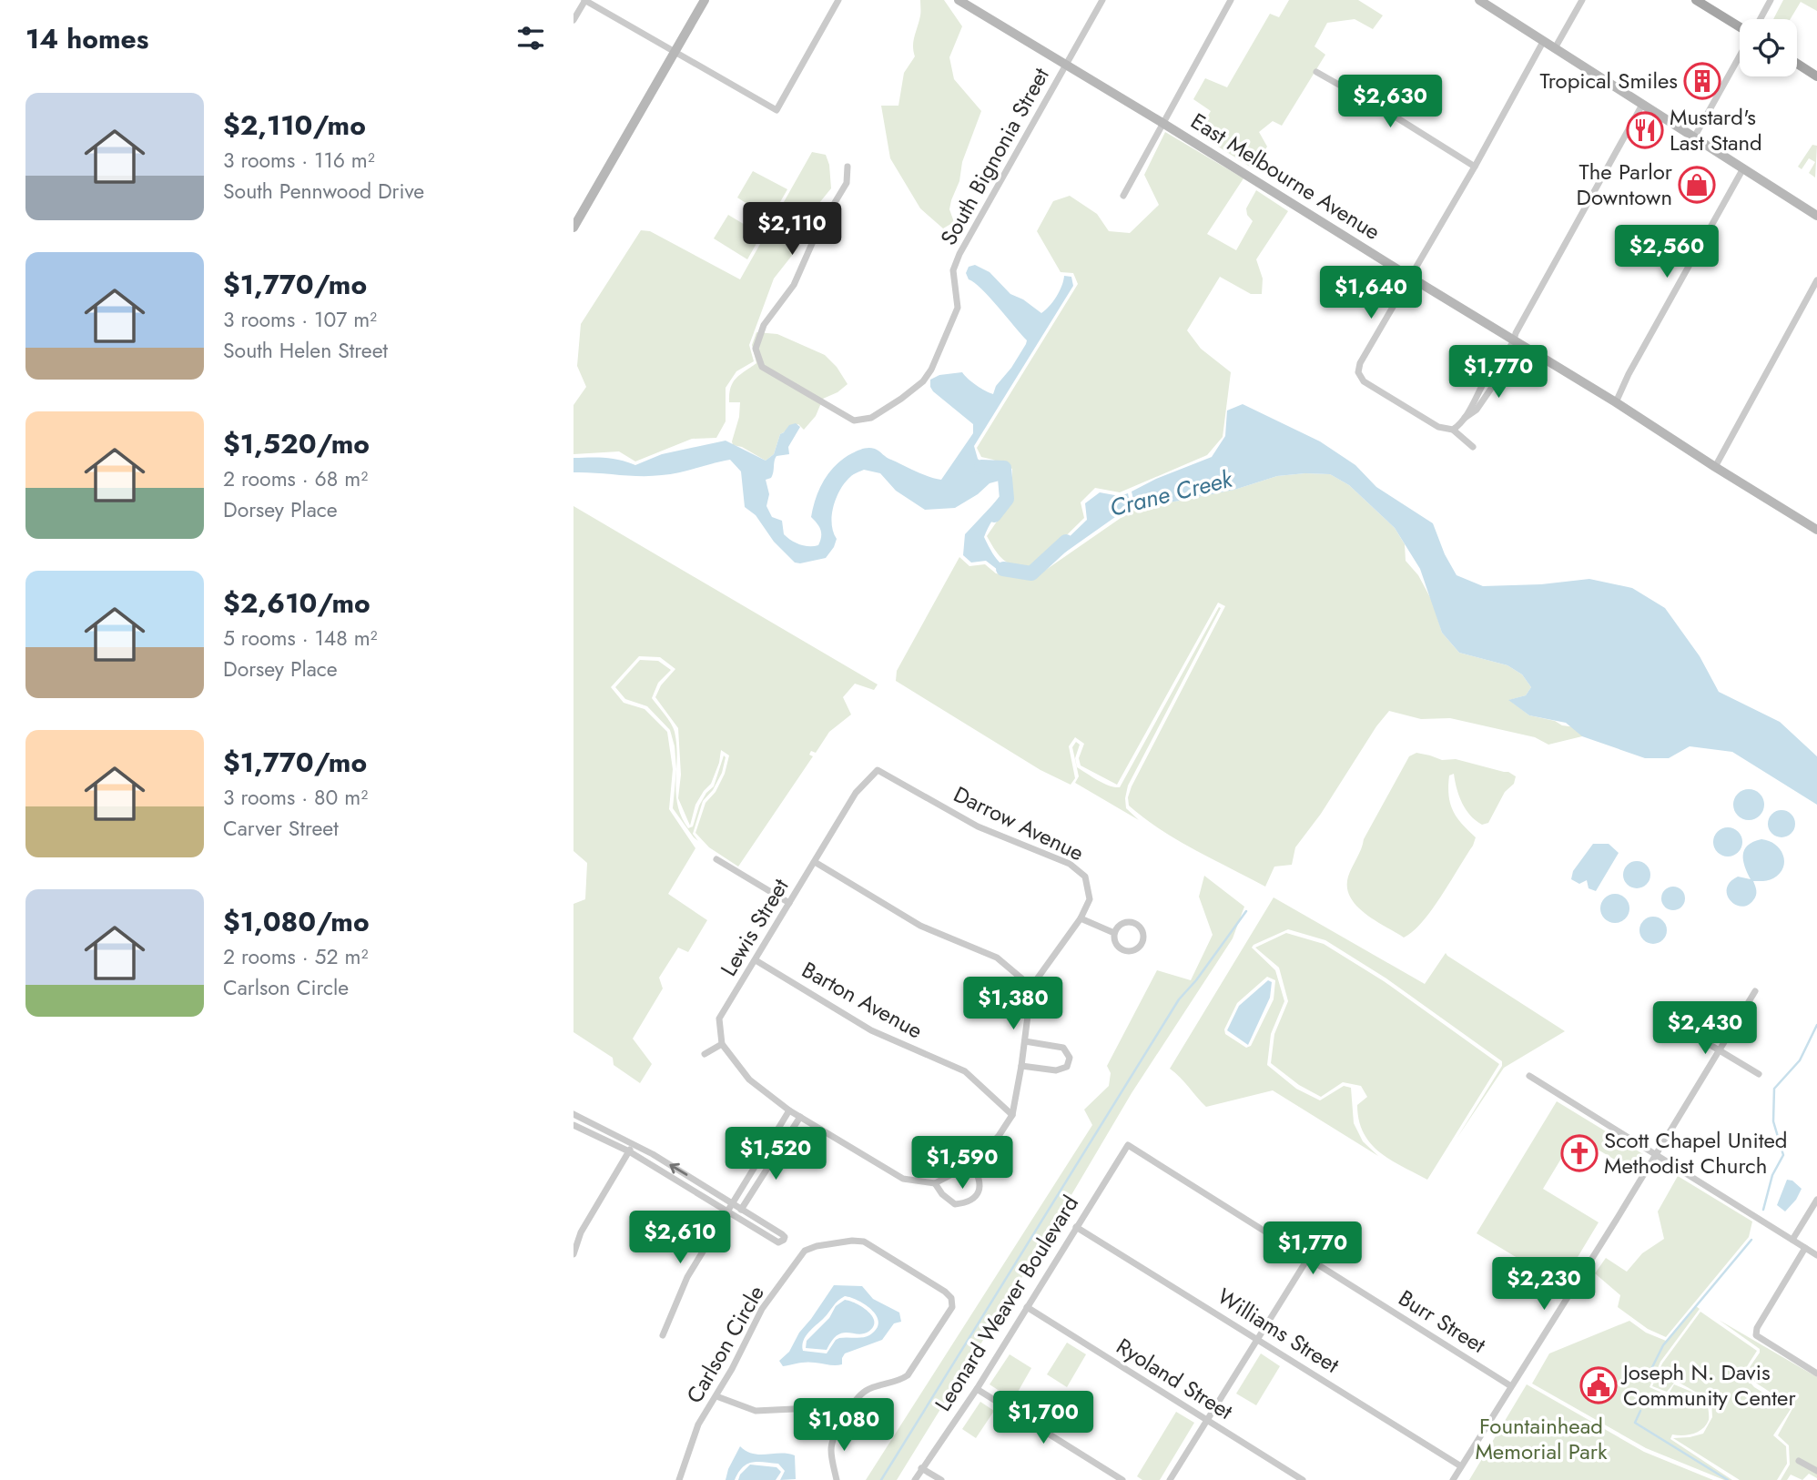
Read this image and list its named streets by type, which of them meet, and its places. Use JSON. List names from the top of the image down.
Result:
{
  "streets": {
    "street": [
      "South Bignonia Street",
      "East Melbourne Avenue",
      "Darrow Avenue",
      "Lewis Street",
      "Barton Avenue",
      "Leonard Weaver Boulevard",
      "Burr Street",
      "Williams Street",
      "Carlson Circle",
      "Ryoland Street"
    ]
  },
  "crossings": [
    ["South Bignonia Street", "East Melbourne Avenue"],
    ["Darrow Avenue", "Lewis Street"],
    ["Lewis Street", "Barton Avenue"],
    ["Leonard Weaver Boulevard", "Burr Street"],
    ["Leonard Weaver Boulevard", "Williams Street"],
    ["Leonard Weaver Boulevard", "Ryoland Street"]
  ],
  "water": ["Crane Creek"],
  "parks": ["Fountainhead Memorial Park"],
  "places": {
    "building": ["Tropical Smiles"],
    "restaurant": ["Mustard's Last Stand"],
    "shop": ["The Parlor Downtown"],
    "church": ["Scott Chapel United Methodist Church"],
    "public building": ["Joseph N. Davis Community Center"]
  },
  "page": {
    "heading": "14 homes",
    "price": [
      "$2,630",
      "$2,110",
      "$2,560",
      "$1,640",
      "$1,770",
      "$1,380",
      "$2,430",
      "$1,520",
      "$1,590",
      "$2,610",
      "$1,770",
      "$2,230",
      "$1,700",
      "$1,080"
    ],
    "list": [
      {
        "name": "$2,110/mo",
        "note": "3 rooms · 116 m² · South Pennwood Drive"
      },
      {
        "name": "$1,770/mo",
        "note": "3 rooms · 107 m² · South Helen Street"
      },
      {
        "name": "$1,520/mo",
        "note": "2 rooms · 68 m² · Dorsey Place"
      },
      {
        "name": "$2,610/mo",
        "note": "5 rooms · 148 m² · Dorsey Place"
      },
      {
        "name": "$1,770/mo",
        "note": "3 rooms · 80 m² · Carver Street"
      },
      {
        "name": "$1,080/mo",
        "note": "2 rooms · 52 m² · Carlson Circle"
      }
    ]
  }
}
